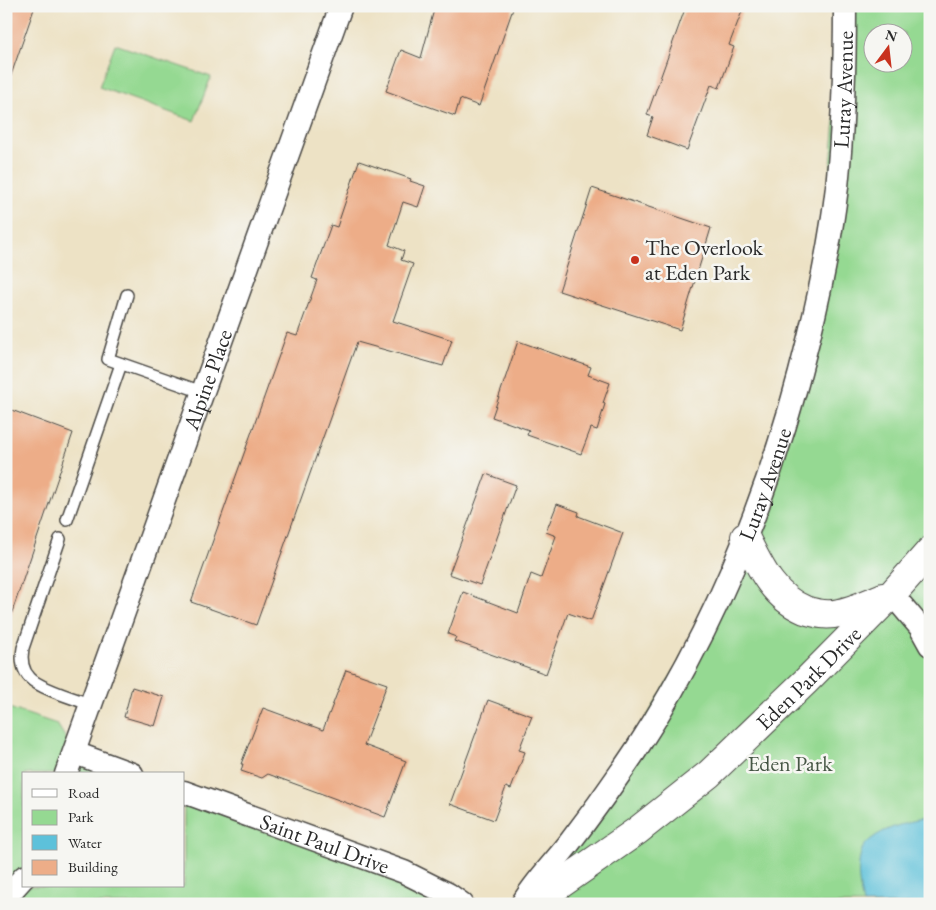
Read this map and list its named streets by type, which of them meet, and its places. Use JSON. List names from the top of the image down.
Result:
{
  "streets": {
    "street": [
      "Luray Avenue",
      "Alpine Place",
      "Eden Park Drive",
      "Saint Paul Drive"
    ]
  },
  "parks": ["Eden Park"],
  "places": ["The Overlook at Eden Park"],
  "legend": [
    "Road",
    "Park",
    "Water",
    "Building"
  ],
  "north": "top"
}
